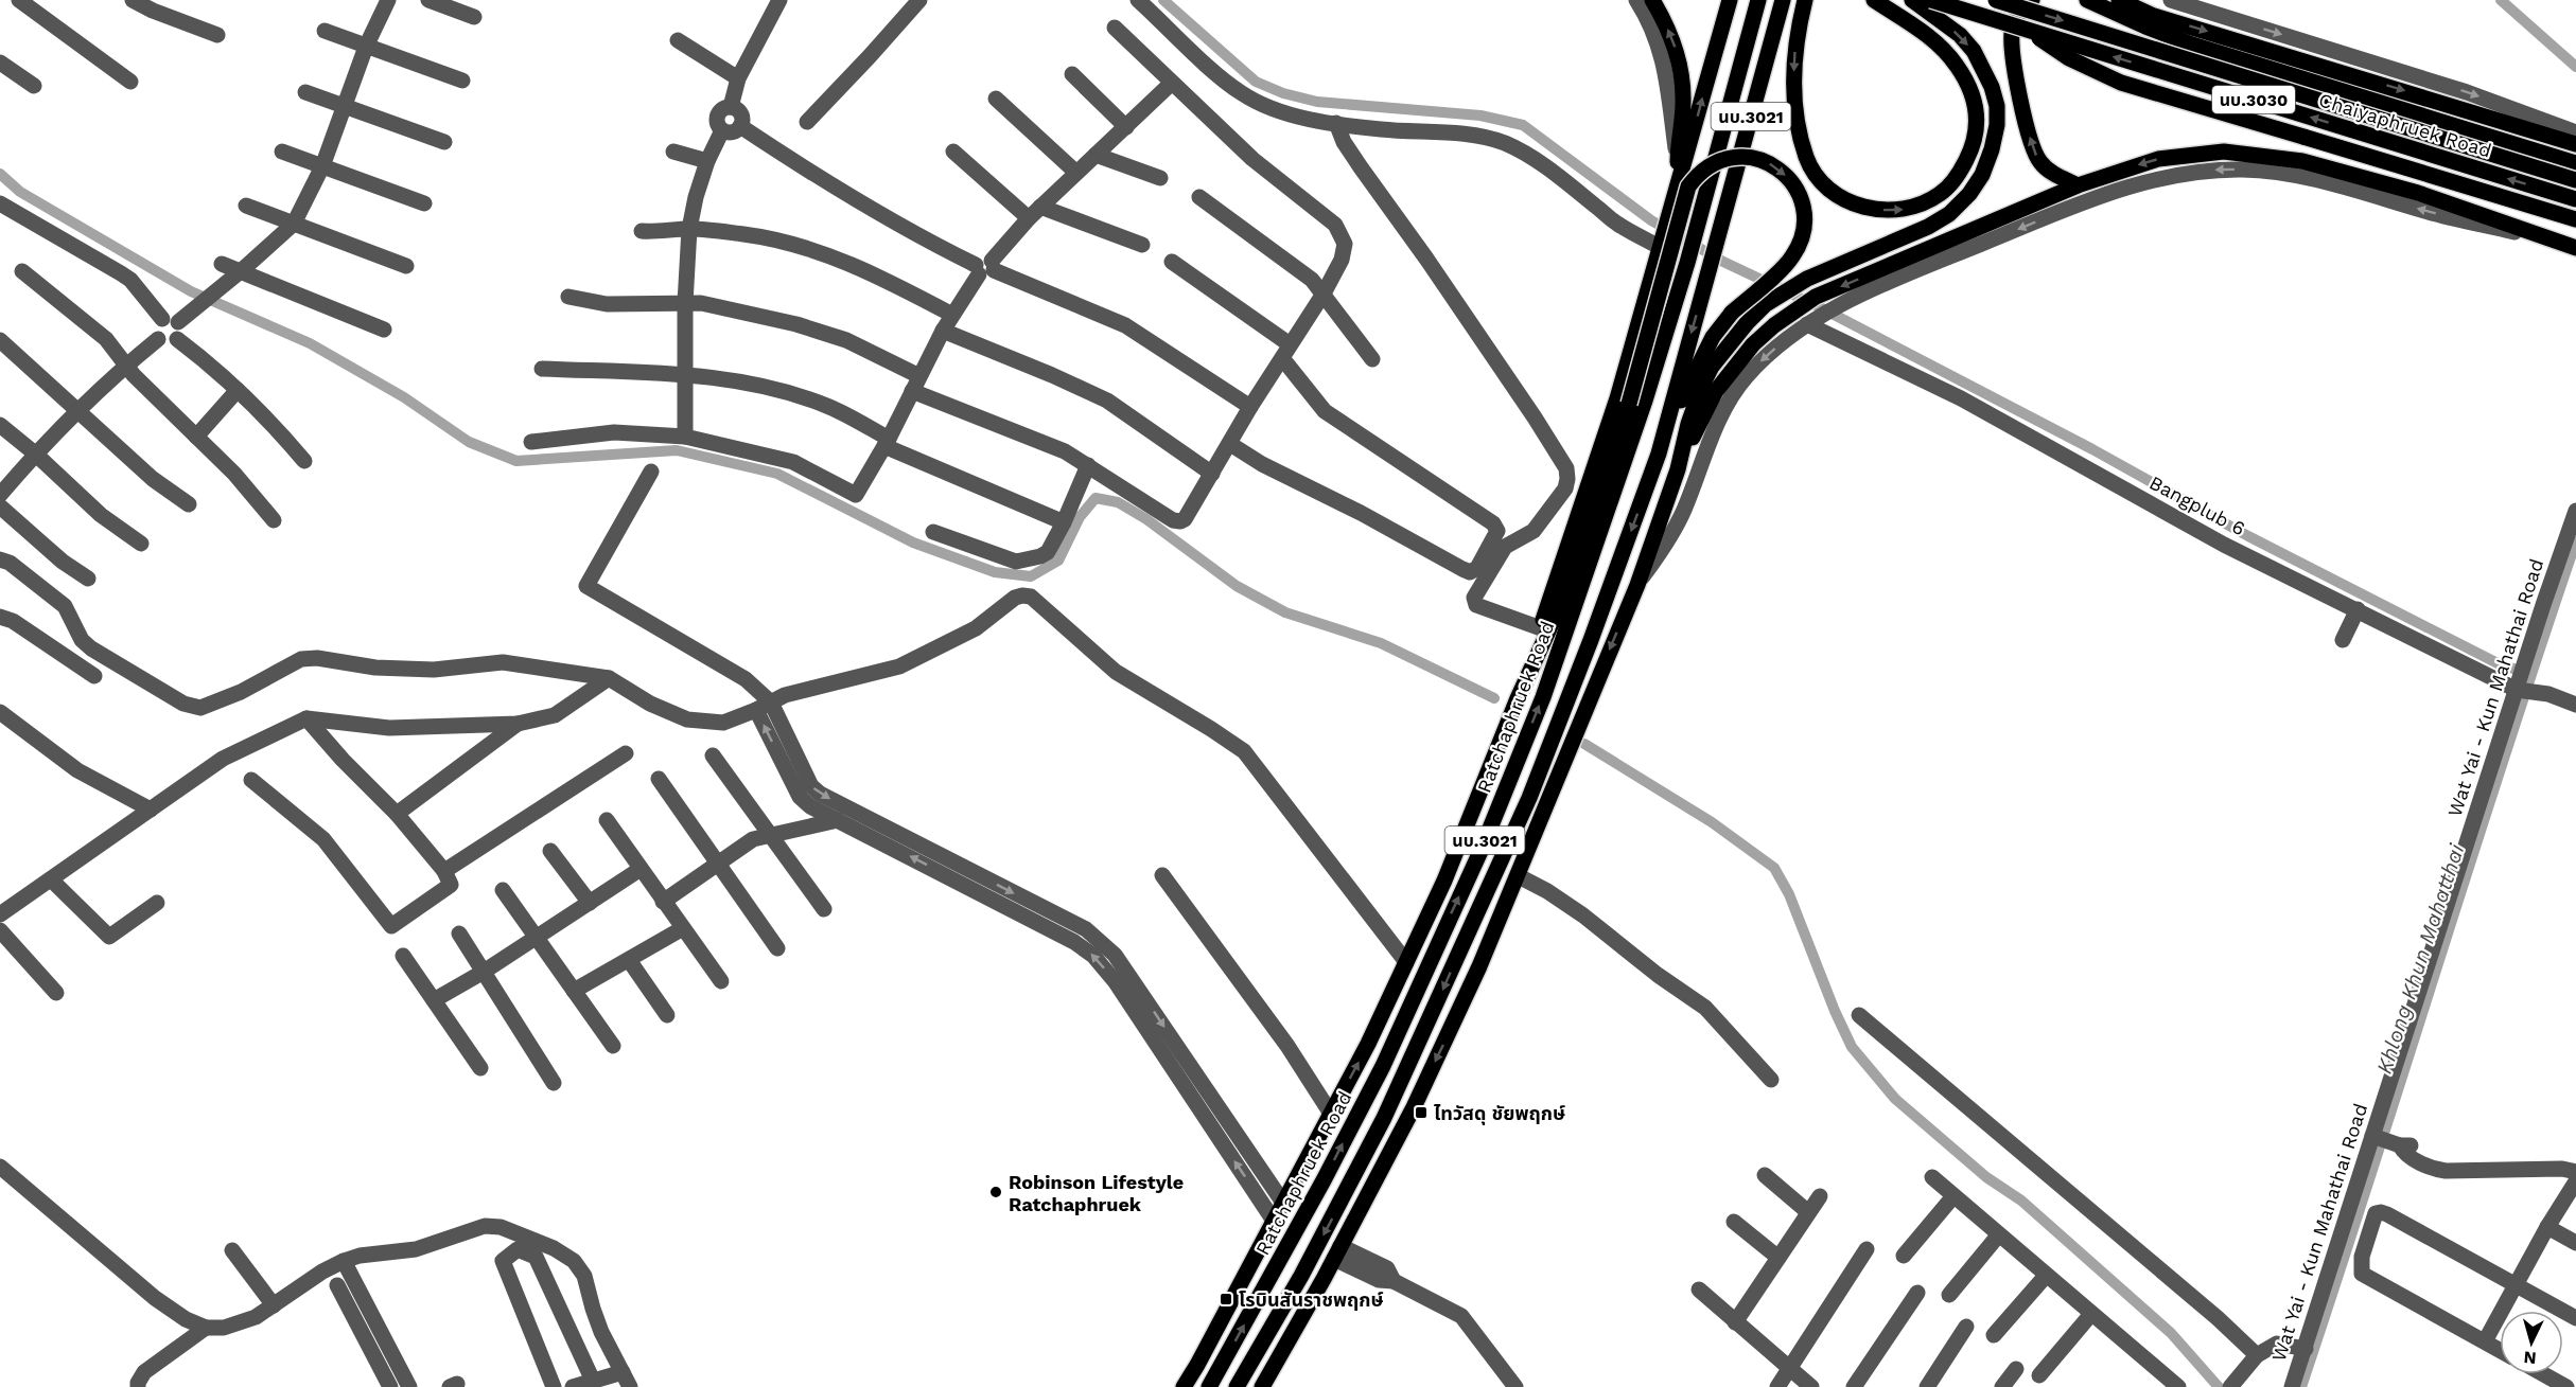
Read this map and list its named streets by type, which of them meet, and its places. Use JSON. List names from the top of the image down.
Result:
{
  "streets": {
    "main road": [
      "นบ.3030",
      "นบ.3021",
      "Chaiyaphruek Road",
      "Ratchaphruek Road"
    ],
    "street": ["Bangplub 6", "Wat Yai - Kun Mahathai Road"]
  },
  "crossings": [
    ["นบ.3021", "Ratchaphruek Road"],
    ["Bangplub 6", "Wat Yai - Kun Mahathai Road"]
  ],
  "water": ["Khlong Khun Mahatthai"],
  "places": {
    "transit": ["ไทวัสดุ ชัยพฤกษ์", "โรบินสันราชพฤกษ์"],
    "other": ["Robinson Lifestyle Ratchaphruek"]
  },
  "north": "bottom"
}
